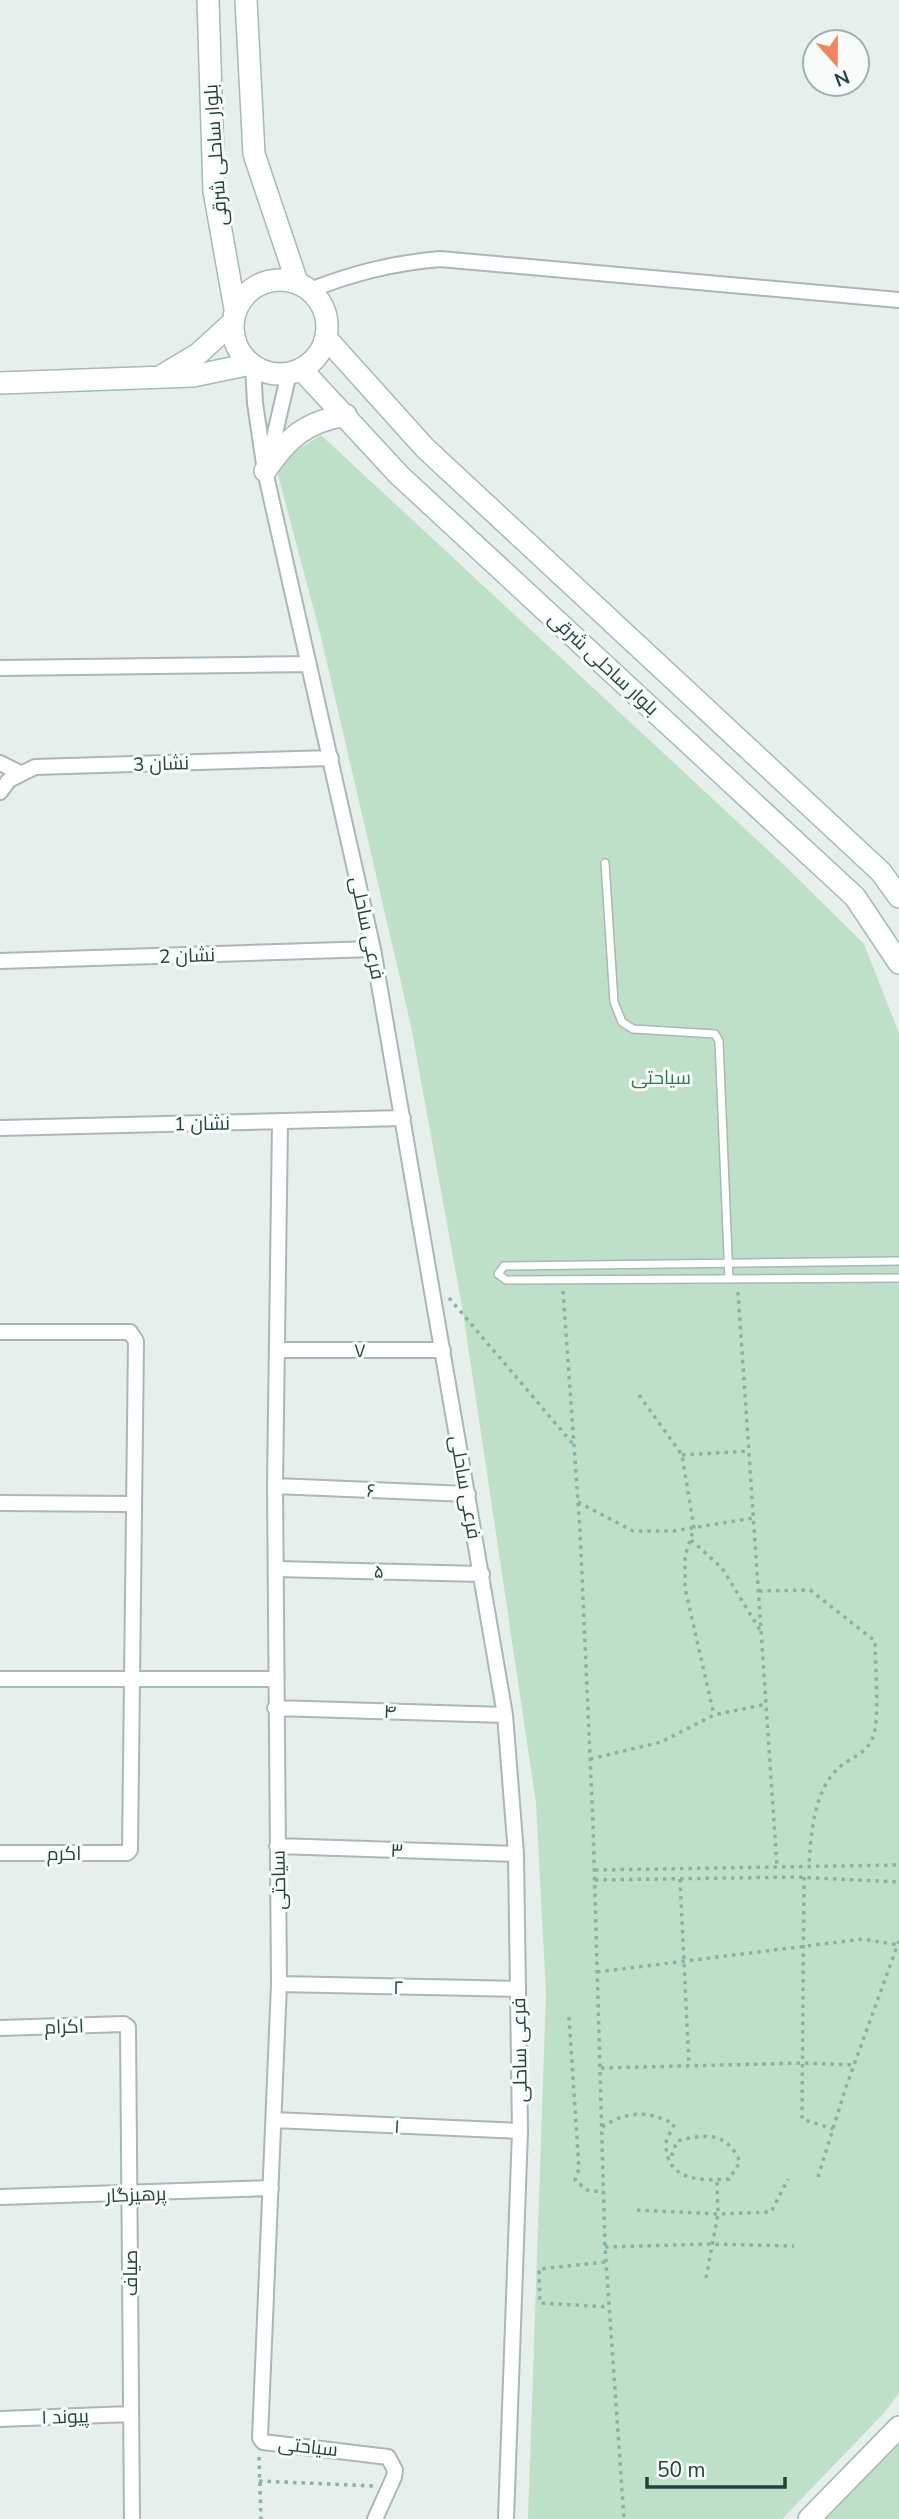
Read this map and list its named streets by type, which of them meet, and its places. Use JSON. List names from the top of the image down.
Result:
{
  "streets": {
    "main road": ["بلوار ساحلی شرقی"],
    "street": [
      "نشان 3",
      "فرعی ساحلی",
      "نشان 2",
      "نشان 1",
      "۷",
      "۶",
      "۵",
      "۴",
      "۳",
      "اکرم",
      "سیاحتی",
      "۲",
      "اکرام",
      "۱",
      "پرهیزگار",
      "صیاف",
      "پیوند ۱"
    ]
  },
  "crossings": [
    ["بلوار ساحلی شرقی", "فرعی ساحلی"],
    ["نشان 3", "فرعی ساحلی"],
    ["فرعی ساحلی", "نشان 2"],
    ["فرعی ساحلی", "نشان 1"],
    ["فرعی ساحلی", "۷"],
    ["فرعی ساحلی", "۶"],
    ["فرعی ساحلی", "۵"],
    ["فرعی ساحلی", "۴"],
    ["فرعی ساحلی", "۳"],
    ["فرعی ساحلی", "۲"],
    ["فرعی ساحلی", "۱"],
    ["نشان 1", "سیاحتی"],
    ["۷", "سیاحتی"],
    ["۶", "سیاحتی"],
    ["۵", "سیاحتی"],
    ["۴", "سیاحتی"],
    ["۳", "سیاحتی"],
    ["سیاحتی", "۲"],
    ["سیاحتی", "۱"],
    ["سیاحتی", "پرهیزگار"],
    ["اکرام", "صیاف"],
    ["پرهیزگار", "صیاف"],
    ["صیاف", "پیوند ۱"]
  ],
  "parks": ["سیاحتی"],
  "scale_bar": "50 m",
  "north": "bottom"
}
